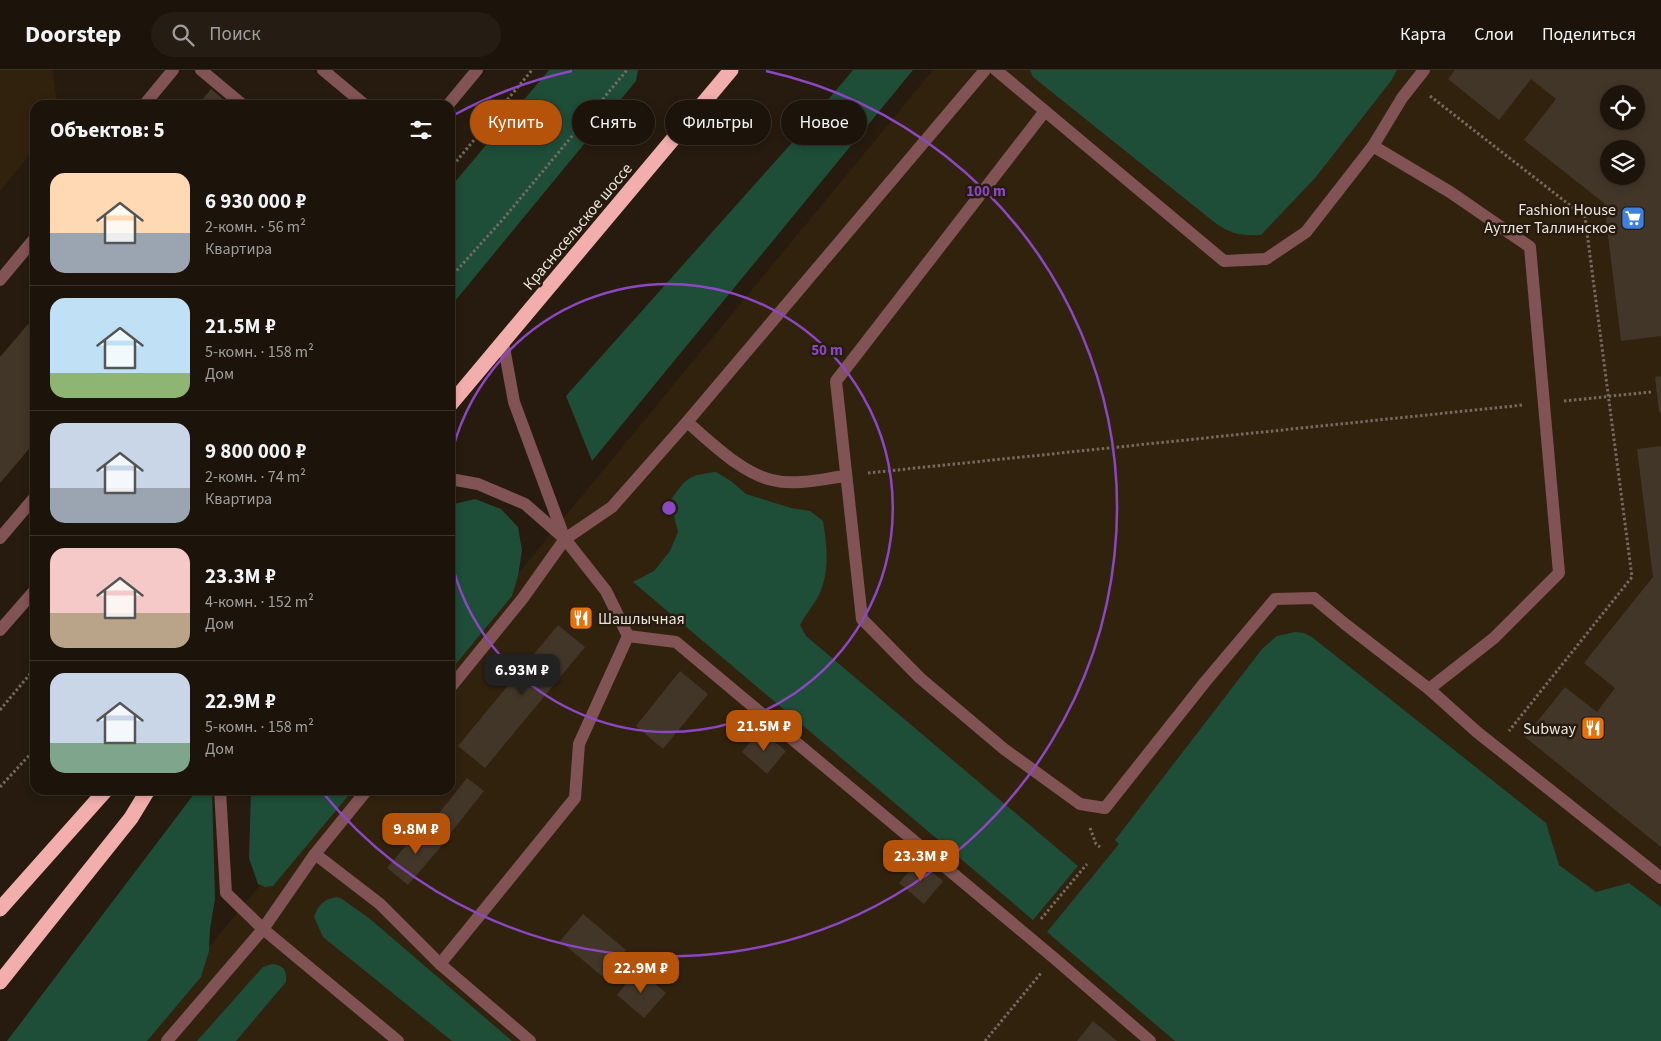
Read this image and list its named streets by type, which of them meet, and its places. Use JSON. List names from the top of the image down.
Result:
{
  "streets": {
    "highway": ["Красносельское шоссе"]
  },
  "places": {
    "supermarket": ["Fashion House Аутлет Таллинское"],
    "restaurant": ["Шашлычная", "Subway"]
  },
  "page": {
    "header": "Doorstep",
    "search": "Поиск",
    "nav": ["Карта", "Слои", "Поделиться"],
    "chip": [
      "Купить",
      "Снять",
      "Фильтры",
      "Новое"
    ],
    "heading": "Объектов: 5",
    "list": [
      {
        "name": "6 930 000 ₽",
        "note": "2-комн. · 56 m² · Квартира"
      },
      {
        "name": "21.5M ₽",
        "note": "5-комн. · 158 m² · Дом"
      },
      {
        "name": "9 800 000 ₽",
        "note": "2-комн. · 74 m² · Квартира"
      },
      {
        "name": "23.3M ₽",
        "note": "4-комн. · 152 m² · Дом"
      },
      {
        "name": "22.9M ₽",
        "note": "5-комн. · 158 m² · Дом"
      }
    ],
    "price": [
      "6.93M ₽",
      "21.5M ₽",
      "9.8M ₽",
      "23.3M ₽",
      "22.9M ₽"
    ]
  },
  "rings": ["100 m", "50 m"]
}
